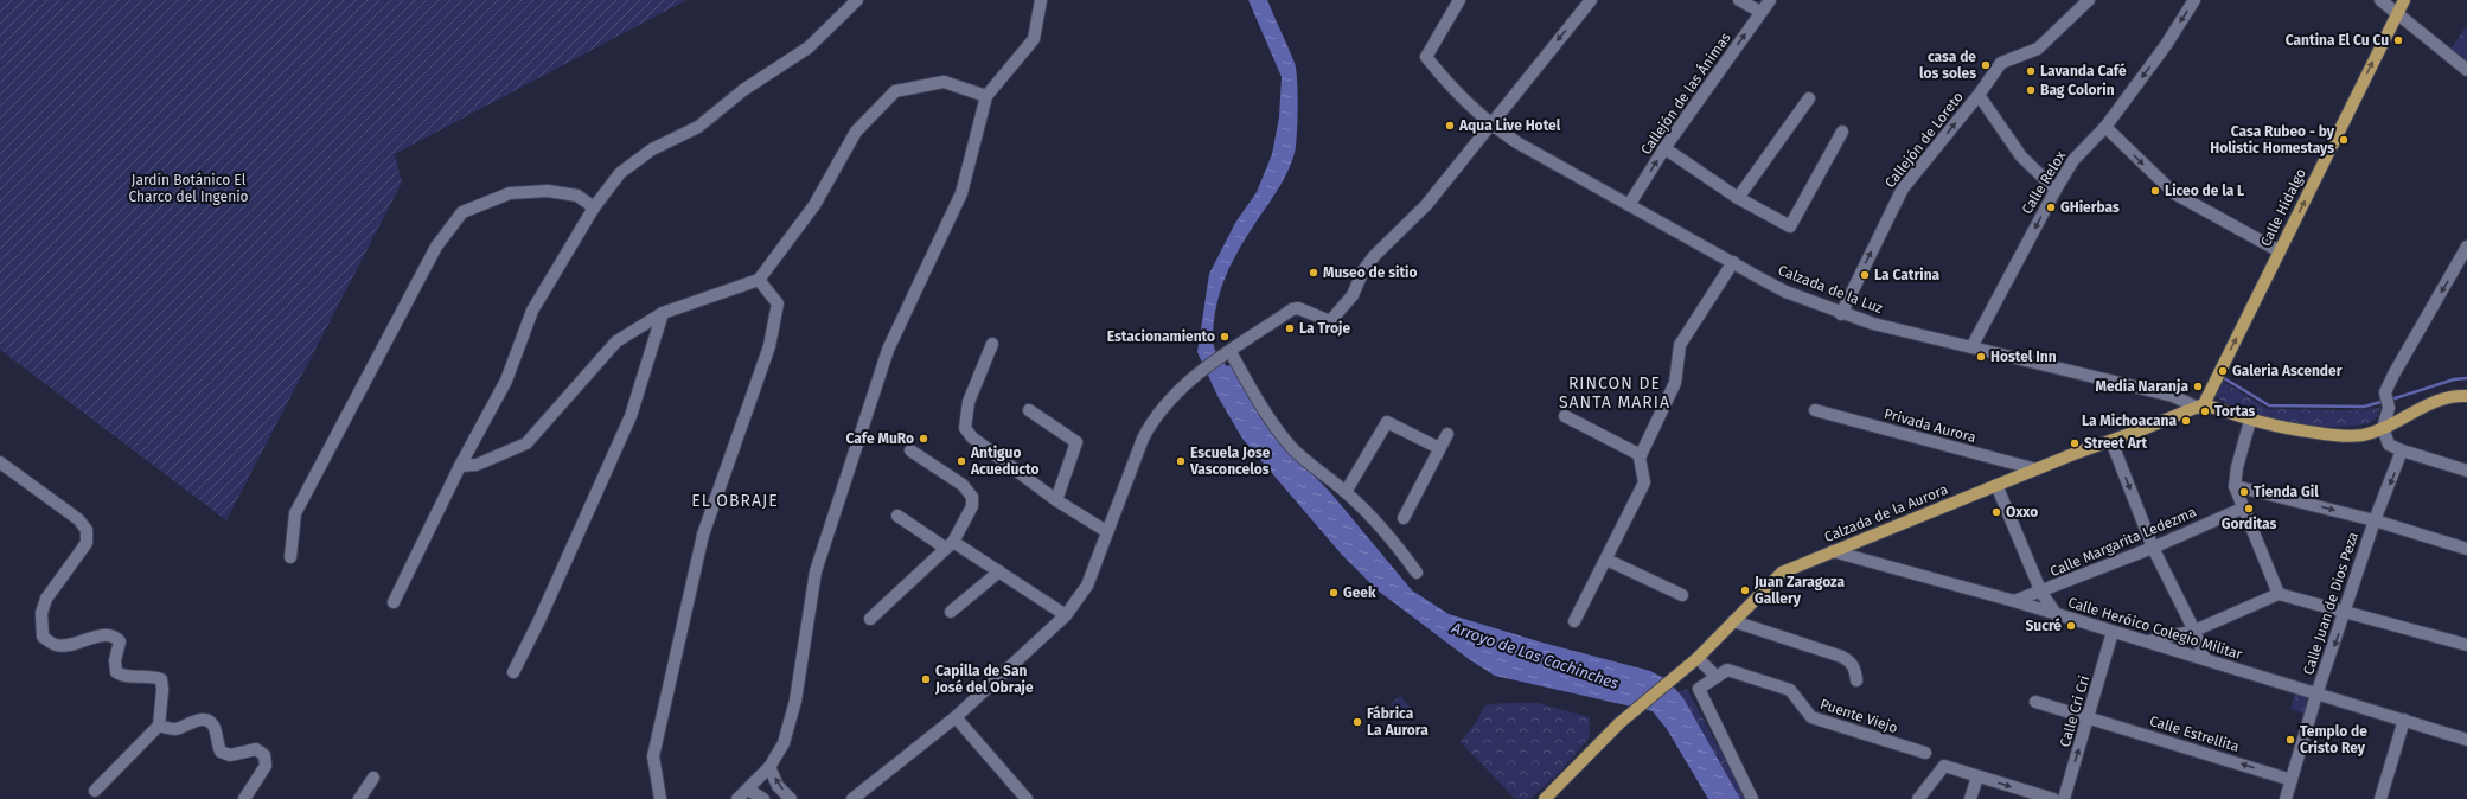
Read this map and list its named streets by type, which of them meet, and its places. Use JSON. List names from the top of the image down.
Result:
{
  "streets": {
    "main road": ["Calle Hidalgo", "Calzada de la Luz", "Calzada de la Aurora"],
    "street": [
      "Callejón de las Ánimas",
      "Callejón de Loreto",
      "Calle Relox",
      "Privada Aurora",
      "Calle Margarita Ledezma",
      "Calle Juan de Dios Peza",
      "Calle Heróico Colegio Militar",
      "Calle Cri Cri",
      "Puente Viejo",
      "Calle Estrellita"
    ]
  },
  "crossings": [
    ["Callejón de las Ánimas", "Calzada de la Luz"],
    ["Callejón de Loreto", "Calzada de la Luz"],
    ["Calle Relox", "Calzada de la Luz"],
    ["Calle Hidalgo", "Calzada de la Luz"],
    ["Calle Hidalgo", "Calzada de la Aurora"],
    ["Calzada de la Luz", "Calzada de la Aurora"],
    ["Privada Aurora", "Calzada de la Aurora"],
    ["Calzada de la Aurora", "Calle Heróico Colegio Militar"],
    ["Calle Margarita Ledezma", "Calle Heróico Colegio Militar"],
    ["Calle Juan de Dios Peza", "Calle Heróico Colegio Militar"],
    ["Calle Juan de Dios Peza", "Calle Estrellita"],
    ["Calle Heróico Colegio Militar", "Calle Cri Cri"],
    ["Calle Cri Cri", "Calle Estrellita"]
  ],
  "one_way": [
    "Callejón de Loreto",
    "Calle Relox",
    "Calle Hidalgo",
    "Calle Juan de Dios Peza",
    "Calle Cri Cri",
    "Calle Estrellita"
  ],
  "districts": ["RINCON DE SANTA MARIA", "EL OBRAJE"],
  "water": ["Arroyo de Las Cachinches"],
  "parks": ["Jardín Botánico El Charco del Ingenio"],
  "places": [
    "Cantina El Cu Cu",
    "casa de los soles",
    "Lavanda Café",
    "Bag Colorin",
    "Aqua Live Hotel",
    "Casa Rubeo - by Holistic Homestays",
    "Liceo de la L",
    "GHierbas",
    "Museo de sitio",
    "La Catrina",
    "La Troje",
    "Estacionamiento",
    "Hostel Inn",
    "Galeria Ascender",
    "Media Naranja",
    "Tortas",
    "La Michoacana",
    "Cafe MuRo",
    "Street Art",
    "Antiguo Acueducto",
    "Escuela Jose Vasconcelos",
    "Tienda Gil",
    "Gorditas",
    "Oxxo",
    "Juan Zaragoza Gallery",
    "Geek",
    "Sucré",
    "Capilla de San José del Obraje",
    "Fábrica La Aurora",
    "Templo de Cristo Rey"
  ]
}
